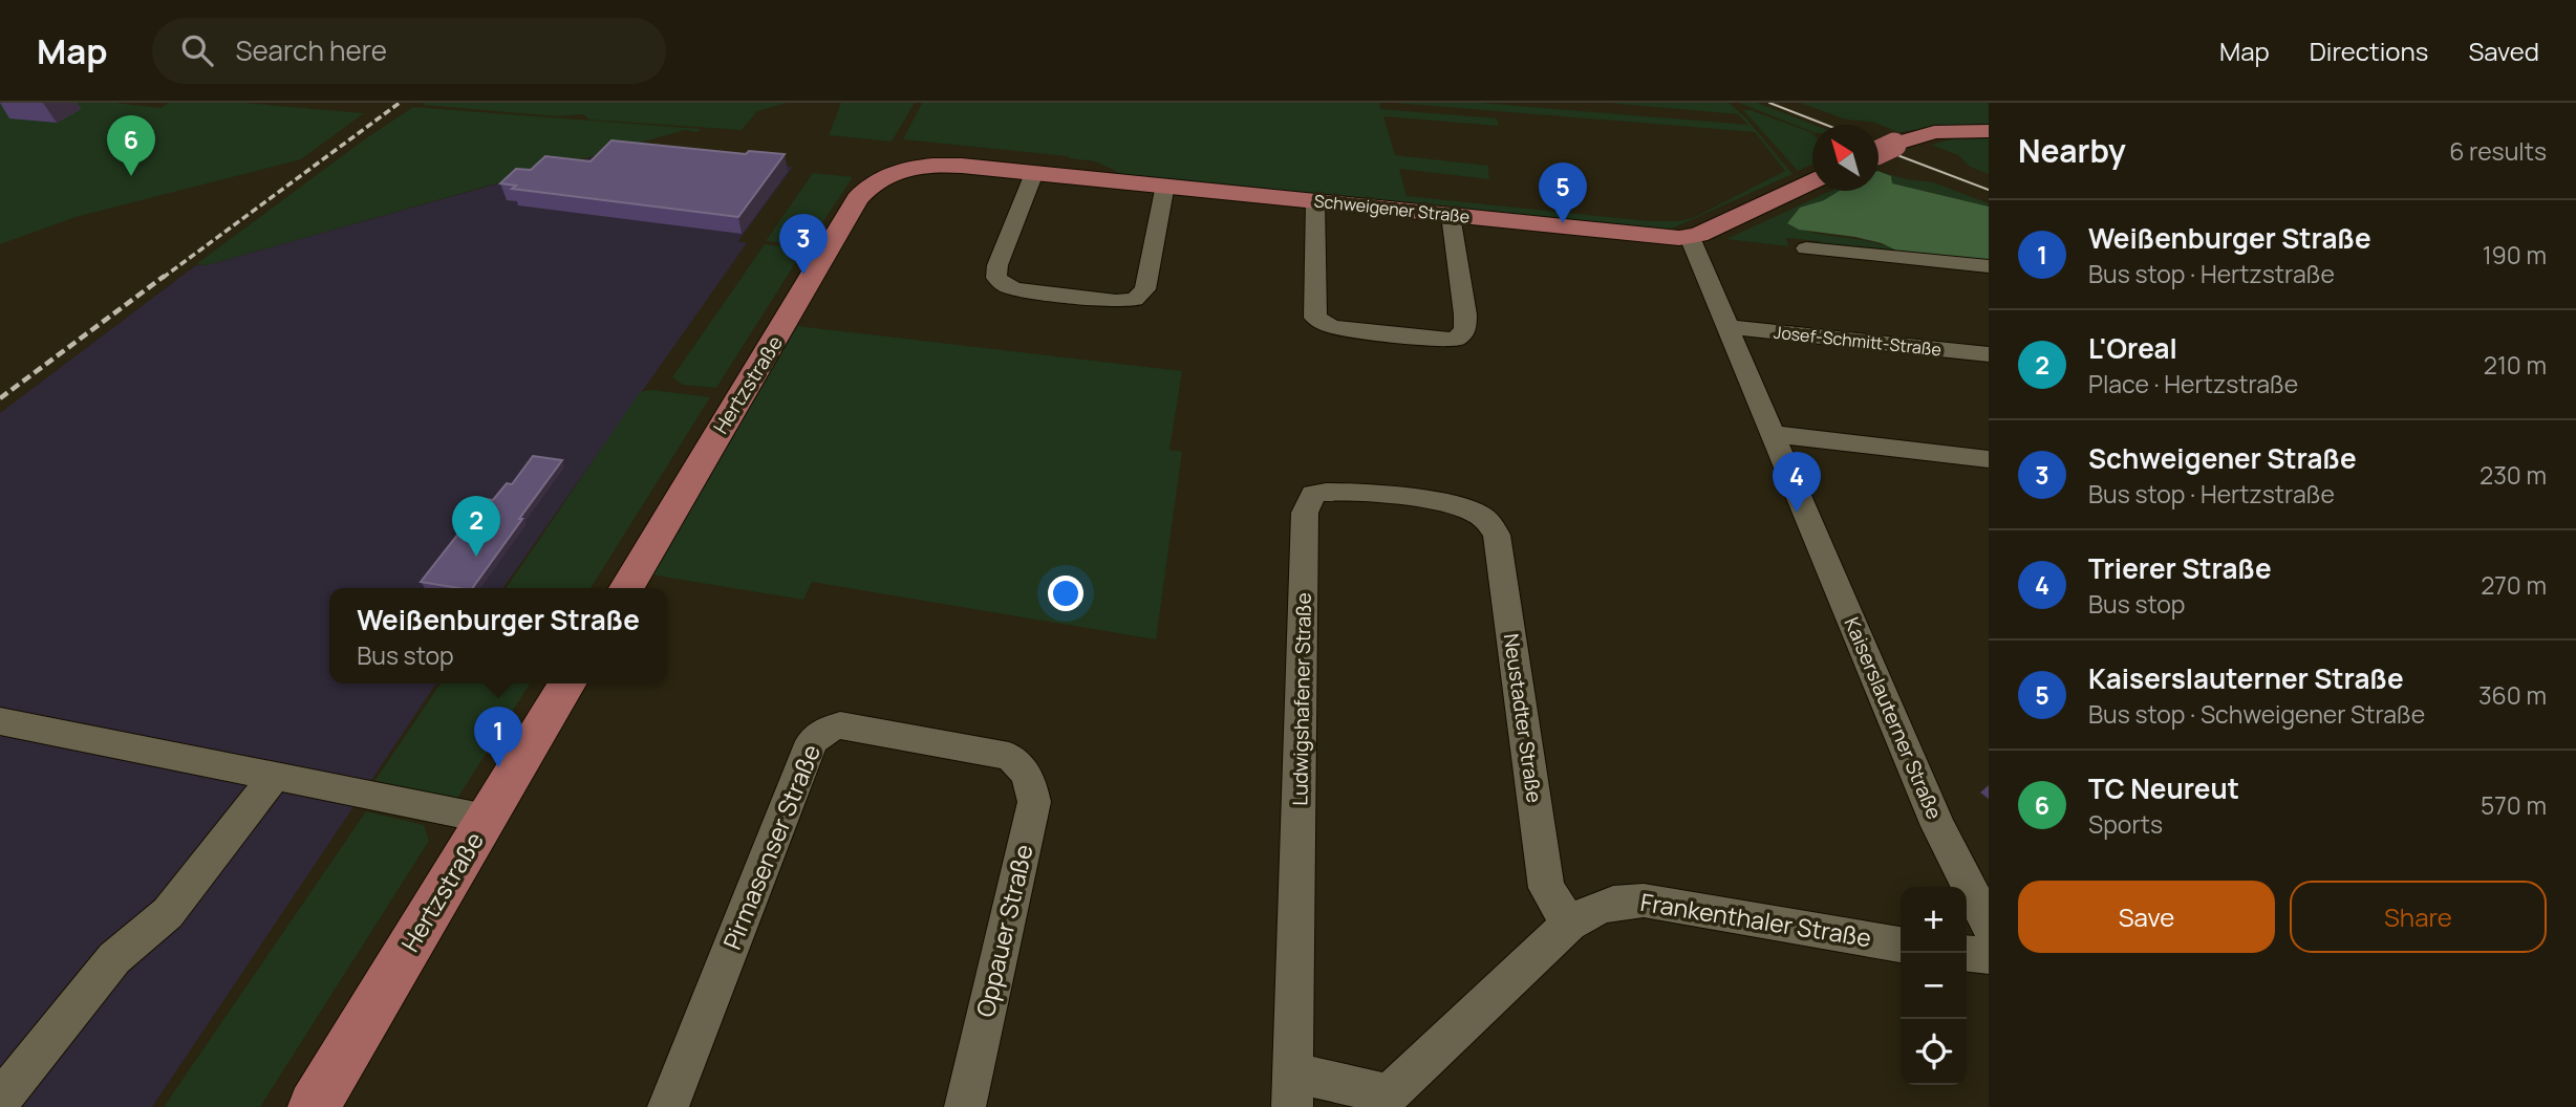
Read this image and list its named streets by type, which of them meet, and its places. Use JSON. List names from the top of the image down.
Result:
{
  "streets": {
    "main road": ["Schweigener Straße", "Hertzstraße"],
    "street": [
      "Josef-Schmitt-Straße",
      "Ludwigshafener Straße",
      "Neustadter Straße",
      "Kaiserslauterner Straße",
      "Pirmasenser Straße",
      "Frankenthaler Straße",
      "Oppauer Straße"
    ]
  },
  "crossings": [
    ["Schweigener Straße", "Hertzstraße"],
    ["Schweigener Straße", "Kaiserslauterner Straße"],
    ["Josef-Schmitt-Straße", "Kaiserslauterner Straße"],
    ["Ludwigshafener Straße", "Neustadter Straße"],
    ["Ludwigshafener Straße", "Frankenthaler Straße"],
    ["Neustadter Straße", "Frankenthaler Straße"],
    ["Pirmasenser Straße", "Oppauer Straße"]
  ],
  "north": "top left",
  "page": {
    "header": "Map",
    "search": "Search here",
    "nav": ["Map", "Directions", "Saved"],
    "heading": ["Nearby", "6 results"],
    "pins": [
      "6",
      "5",
      "3",
      "4",
      "2",
      "1"
    ],
    "list": [
      {
        "mark": "1",
        "name": "Weißenburger Straße",
        "note": "Bus stop · Hertzstraße",
        "value": "190 m"
      },
      {
        "mark": "2",
        "name": "L'Oreal",
        "note": "Place · Hertzstraße",
        "value": "210 m"
      },
      {
        "mark": "3",
        "name": "Schweigener Straße",
        "note": "Bus stop · Hertzstraße",
        "value": "230 m"
      },
      {
        "mark": "4",
        "name": "Trierer Straße",
        "note": "Bus stop",
        "value": "270 m"
      },
      {
        "mark": "5",
        "name": "Kaiserslauterner Straße",
        "note": "Bus stop · Schweigener Straße",
        "value": "360 m"
      },
      {
        "mark": "6",
        "name": "TC Neureut",
        "note": "Sports",
        "value": "570 m"
      }
    ],
    "popup": ["Weißenburger Straße", "Bus stop"],
    "buttons": ["Save", "Share"],
    "map_buttons": ["+", "−"]
  }
}
